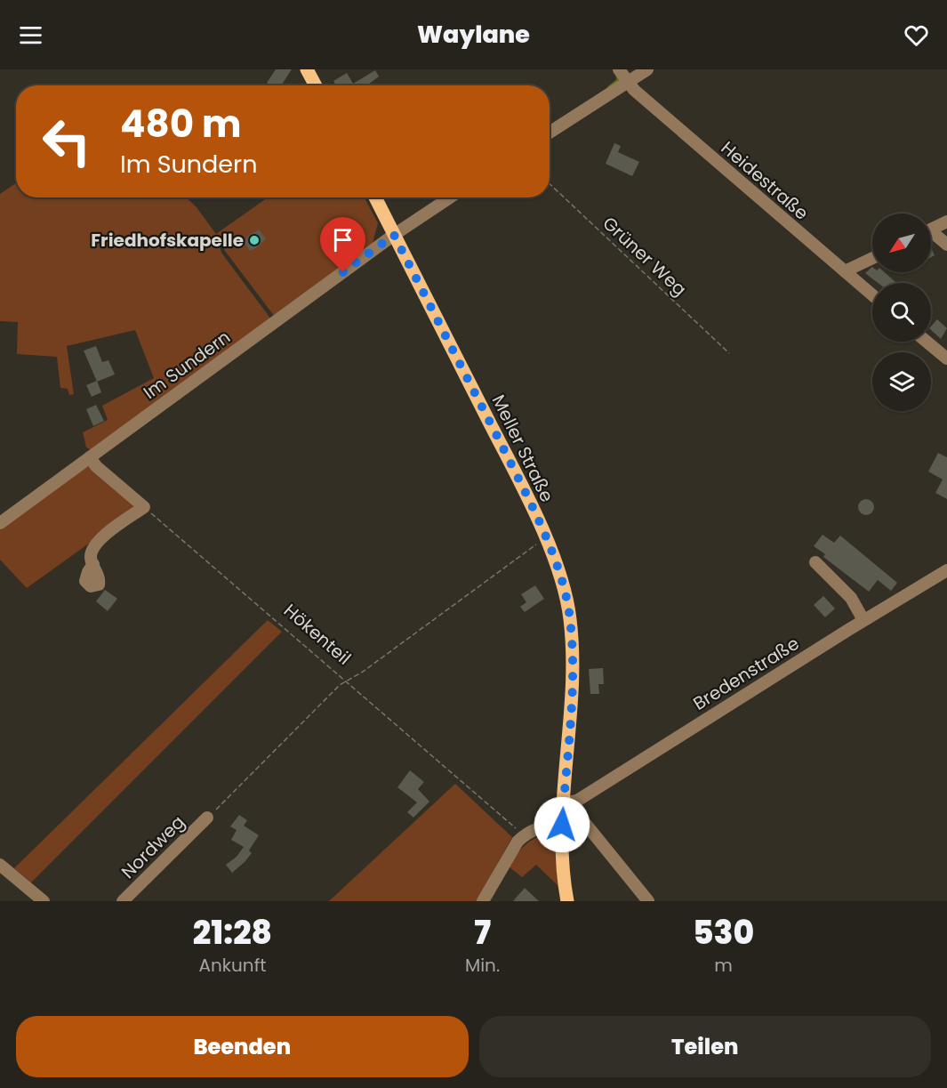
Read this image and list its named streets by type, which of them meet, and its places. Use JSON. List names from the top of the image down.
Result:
{
  "streets": {
    "main road": ["Meller Straße"],
    "street": [
      "Heidestraße",
      "Im Sundern",
      "Bredenstraße",
      "Nordweg"
    ],
    "path": ["Grüner Weg", "Hökenteil"]
  },
  "crossings": [
    ["Im Sundern", "Meller Straße"],
    ["Meller Straße", "Bredenstraße"]
  ],
  "places": ["Friedhofskapelle"],
  "north": "bottom left",
  "page": {
    "header": "Waylane",
    "turn": ["480 m", "Im Sundern"],
    "eta": [
      "21:28",
      "Ankunft",
      "7",
      "Min.",
      "530",
      "m"
    ],
    "buttons": ["Beenden", "Teilen"]
  }
}
